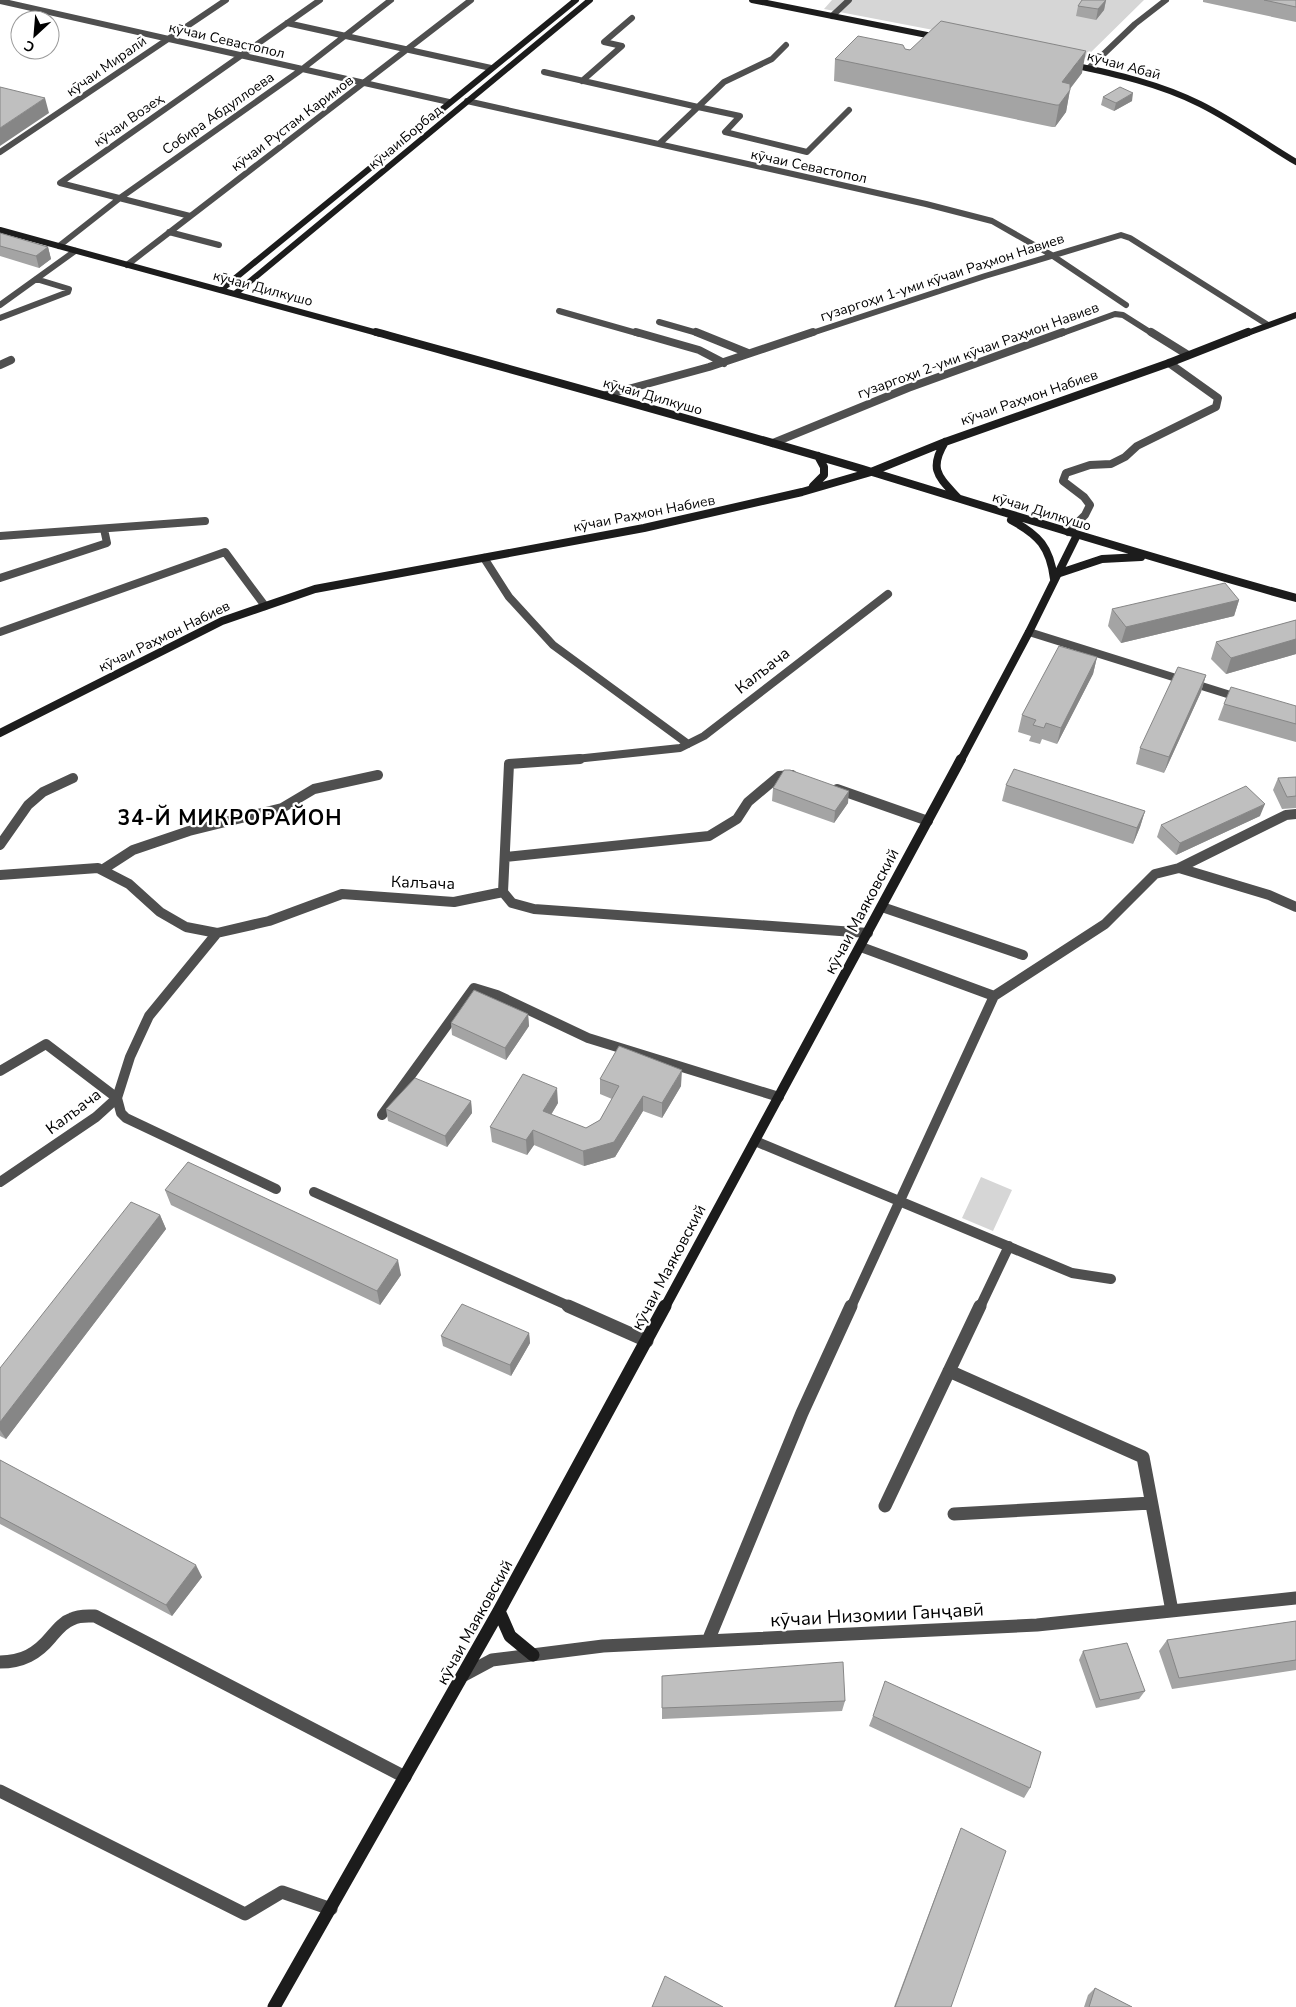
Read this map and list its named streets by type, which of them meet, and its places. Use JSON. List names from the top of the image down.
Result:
{
  "streets": {
    "main road": [
      "кӯчаи Абаӣ",
      "кӯчаи Борбад",
      "кӯчаи Дилкушо",
      "кӯчаи Раҳмон Набиев",
      "кӯчаи Маяковский"
    ],
    "street": [
      "кӯчаи Севастопол",
      "кӯчаи Миралӣ",
      "Собира Абдуллоева",
      "кӯчаи Возеҳ",
      "кӯчаи Рустам Каримов",
      "гузаргоҳи 1-уми кӯчаи Раҳмон Навиев",
      "гузаргоҳи 2-уми кӯчаи Раҳмон Навиев",
      "Калъача",
      "кӯчаи Низомии Ганҷавӣ"
    ]
  },
  "crossings": [
    ["кӯчаи Севастопол", "кӯчаи Миралӣ"],
    ["кӯчаи Севастопол", "Собира Абдуллоева"],
    ["кӯчаи Севастопол", "кӯчаи Возеҳ"],
    ["кӯчаи Севастопол", "кӯчаи Рустам Каримов"],
    ["кӯчаи Севастопол", "кӯчаи Борбад"],
    ["кӯчаи Севастопол", "гузаргоҳи 1-уми кӯчаи Раҳмон Навиев"],
    ["Собира Абдуллоева", "кӯчаи Возеҳ"],
    ["Собира Абдуллоева", "кӯчаи Дилкушо"],
    ["кӯчаи Возеҳ", "кӯчаи Рустам Каримов"],
    ["кӯчаи Рустам Каримов", "кӯчаи Дилкушо"],
    ["кӯчаи Борбад", "кӯчаи Дилкушо"],
    ["гузаргоҳи 1-уми кӯчаи Раҳмон Навиев", "кӯчаи Дилкушо"],
    ["гузаргоҳи 1-уми кӯчаи Раҳмон Навиев", "кӯчаи Раҳмон Набиев"],
    ["кӯчаи Дилкушо", "гузаргоҳи 2-уми кӯчаи Раҳмон Навиев"],
    ["кӯчаи Дилкушо", "кӯчаи Раҳмон Набиев"],
    ["кӯчаи Дилкушо", "кӯчаи Маяковский"],
    ["гузаргоҳи 2-уми кӯчаи Раҳмон Навиев", "кӯчаи Раҳмон Набиев"],
    ["кӯчаи Маяковский", "кӯчаи Низомии Ганҷавӣ"]
  ],
  "districts": ["34-Й МИКРОРАЙОН"],
  "north": "bottom left"
}
